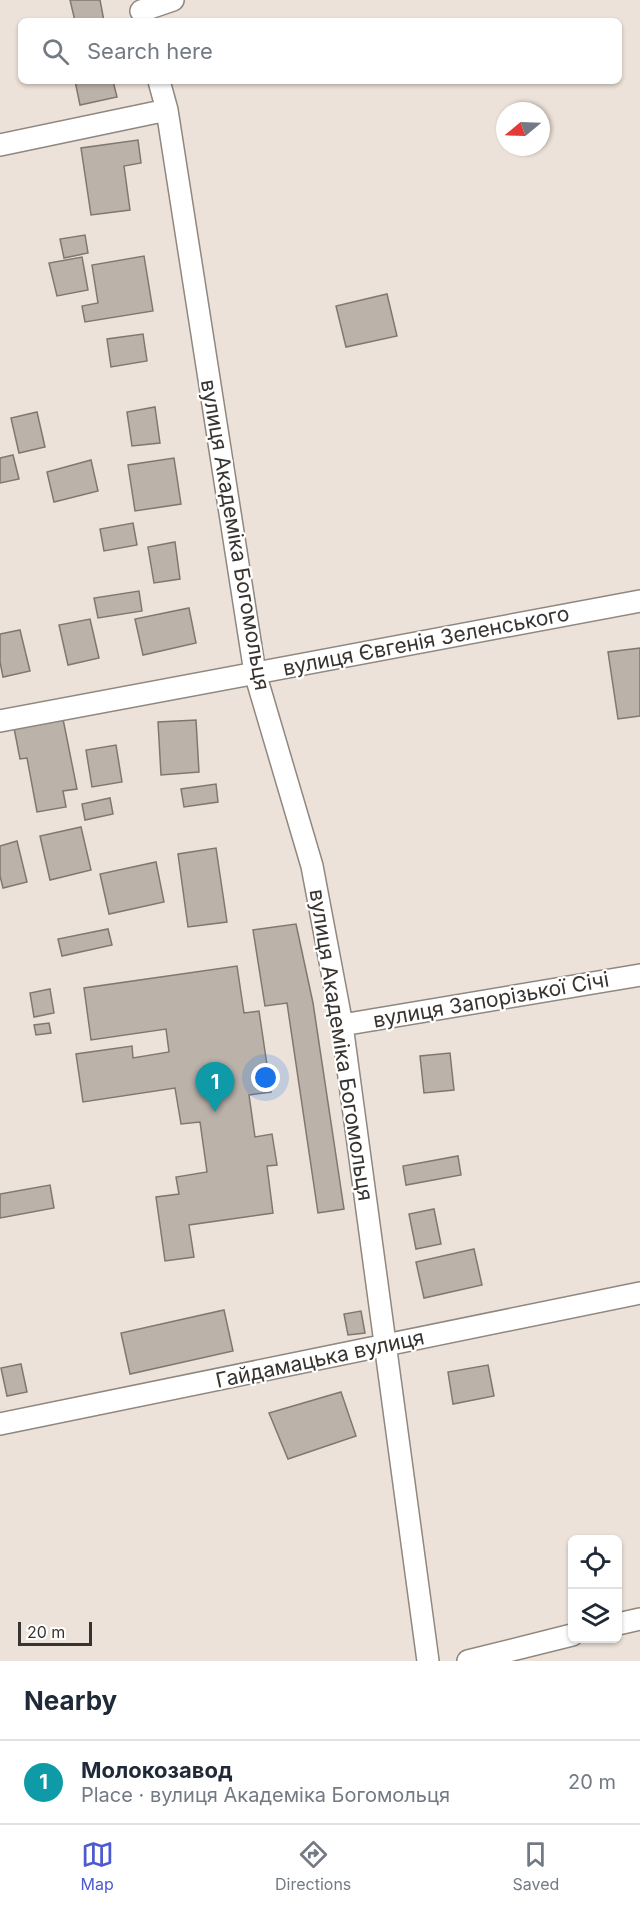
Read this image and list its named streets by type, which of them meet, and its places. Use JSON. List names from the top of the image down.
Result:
{
  "streets": {
    "street": [
      "вулиця Академіка Богомольця",
      "вулиця Євгенія Зеленського",
      "вулиця Запорізької Січі",
      "Гайдамацька вулиця"
    ]
  },
  "crossings": [
    ["вулиця Академіка Богомольця", "вулиця Євгенія Зеленського"],
    ["вулиця Академіка Богомольця", "вулиця Запорізької Січі"],
    ["вулиця Академіка Богомольця", "Гайдамацька вулиця"]
  ],
  "scale_bar": "20 m",
  "north": "left",
  "page": {
    "search": "Search here",
    "pins": "1",
    "scale": "20 m",
    "heading": "Nearby",
    "list": [
      {
        "mark": "1",
        "name": "Молокозавод",
        "note": "Place · вулиця Академіка Богомольця",
        "value": "20 m"
      }
    ],
    "nav": ["Map", "Directions", "Saved"]
  }
}
